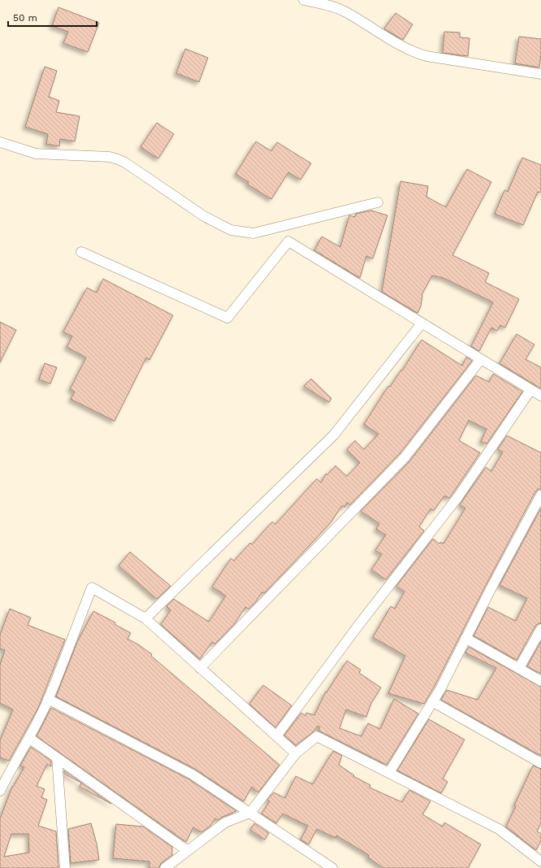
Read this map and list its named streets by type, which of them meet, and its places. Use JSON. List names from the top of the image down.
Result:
{
  "scale_bar": "50 m"
}
